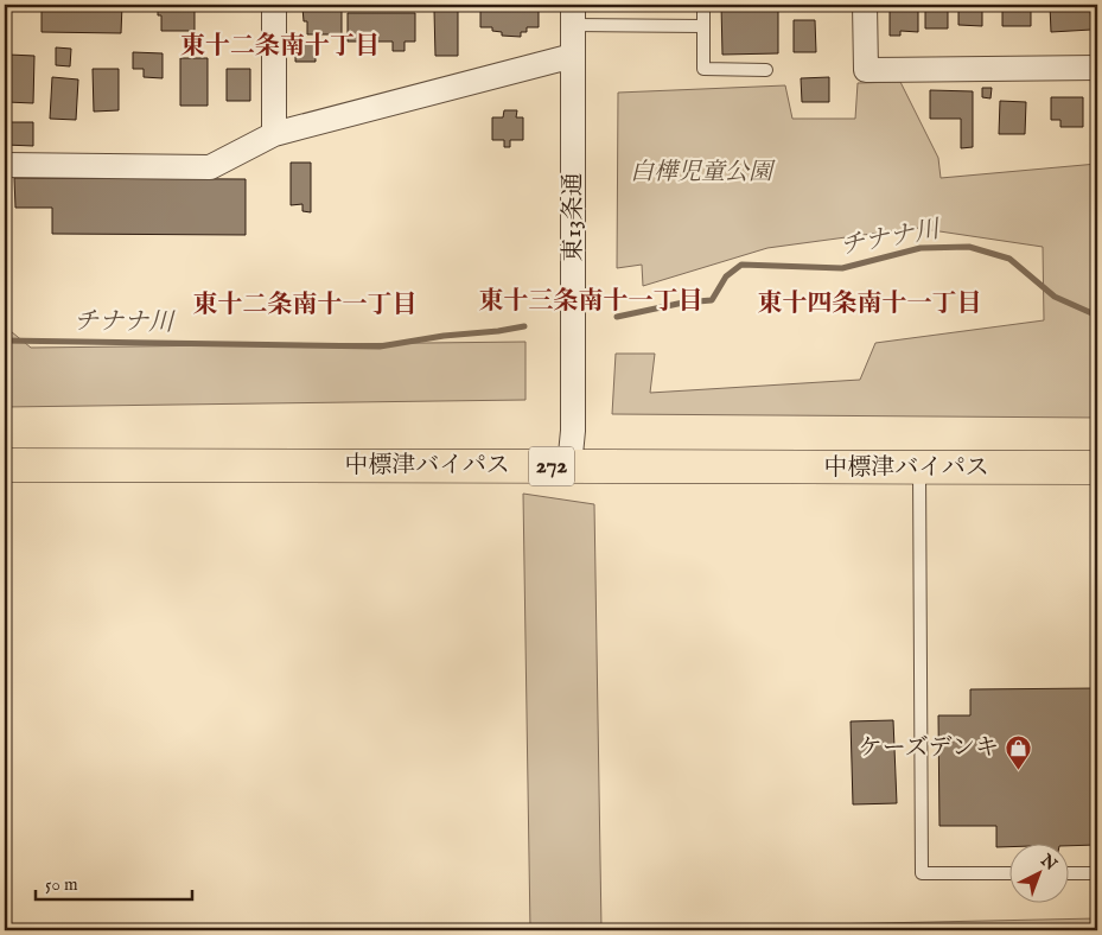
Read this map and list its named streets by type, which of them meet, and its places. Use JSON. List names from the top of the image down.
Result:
{
  "streets": {
    "highway": ["中標津バイパス", "272"],
    "street": ["東13条通"]
  },
  "crossings": [
    ["東13条通", "中標津バイパス"]
  ],
  "districts": [
    "東十二条南十丁目",
    "東十三条南十一丁目",
    "東十四条南十一丁目",
    "東十二条南十一丁目"
  ],
  "water": ["チナナ川"],
  "parks": ["白樺児童公園"],
  "places": {
    "shop": ["ケーズデンキ"]
  },
  "scale_bar": "50 m",
  "north": "top right"
}
